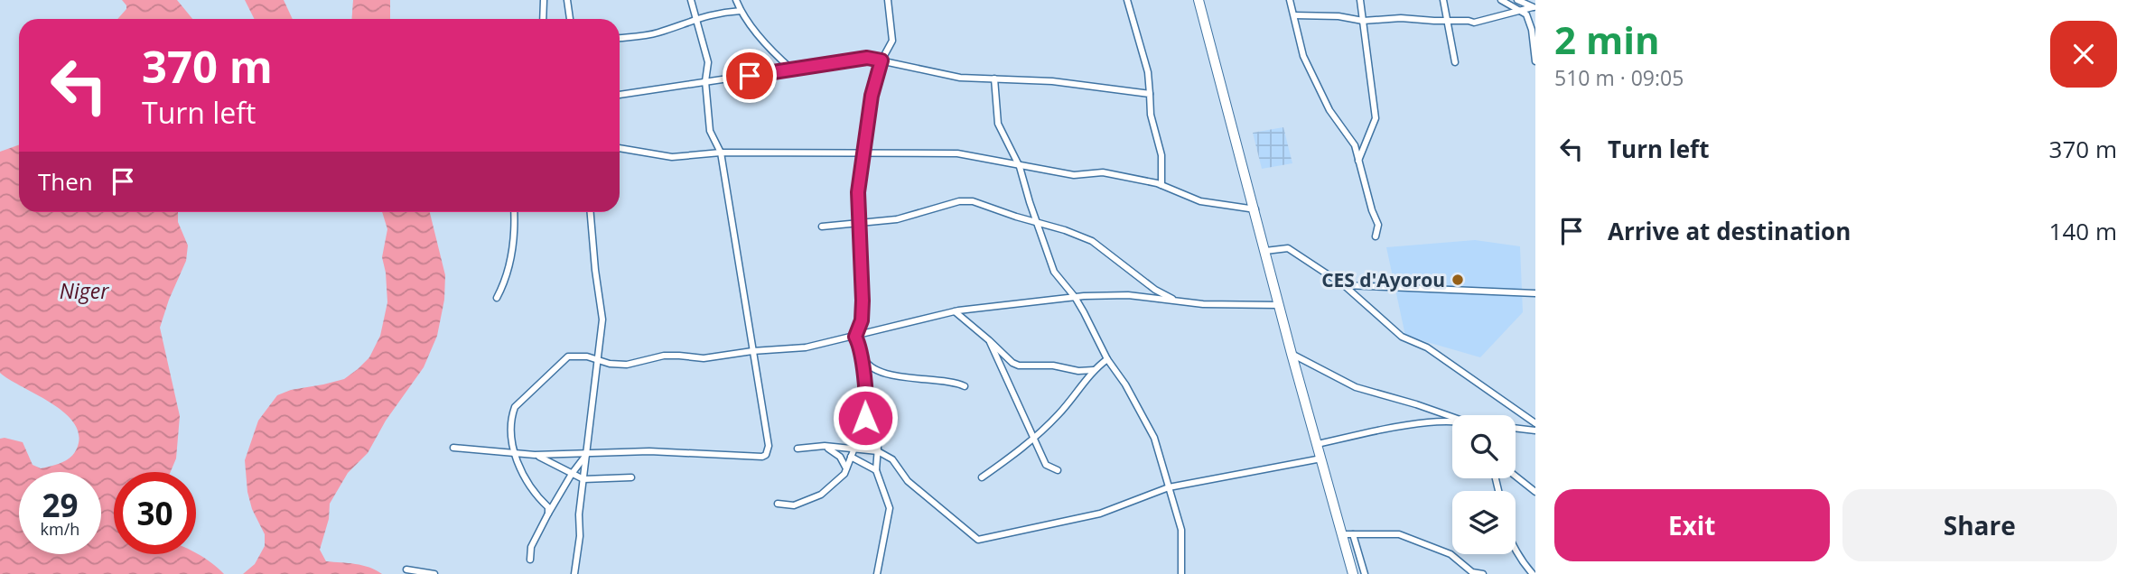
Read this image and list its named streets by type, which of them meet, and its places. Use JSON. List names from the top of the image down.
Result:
{
  "water": ["Niger"],
  "places": ["CES d'Ayorou"],
  "page": {
    "heading": ["2 min", "510 m · 09:05"],
    "turn": ["370 m", "Turn left"],
    "list": [
      {
        "name": "Turn left",
        "value": "370 m"
      },
      {
        "name": "Arrive at destination",
        "value": "140 m"
      }
    ],
    "then": "Then",
    "speed": "29 km/h",
    "limit": "30",
    "buttons": ["Exit", "Share"]
  }
}
